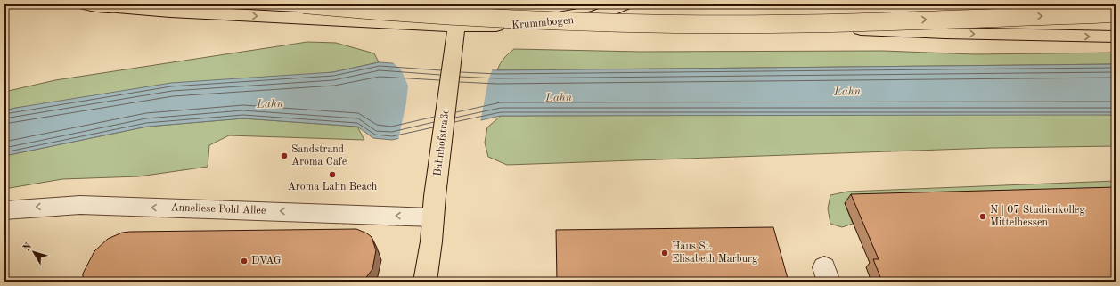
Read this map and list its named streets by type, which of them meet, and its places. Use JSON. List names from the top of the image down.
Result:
{
  "streets": {
    "main road": ["Krummbogen", "Bahnhofstraße"],
    "street": ["Anneliese Pohl Allee"]
  },
  "crossings": [
    ["Krummbogen", "Bahnhofstraße"],
    ["Bahnhofstraße", "Anneliese Pohl Allee"]
  ],
  "one_way": ["Anneliese Pohl Allee"],
  "water": ["Lahn"],
  "places": [
    "Sandstrand Aroma Cafe",
    "Aroma Lahn Beach",
    "N | 07 Studienkolleg Mittelhessen",
    "Haus St. Elisabeth Marburg",
    "DVAG"
  ],
  "north": "top left"
}
